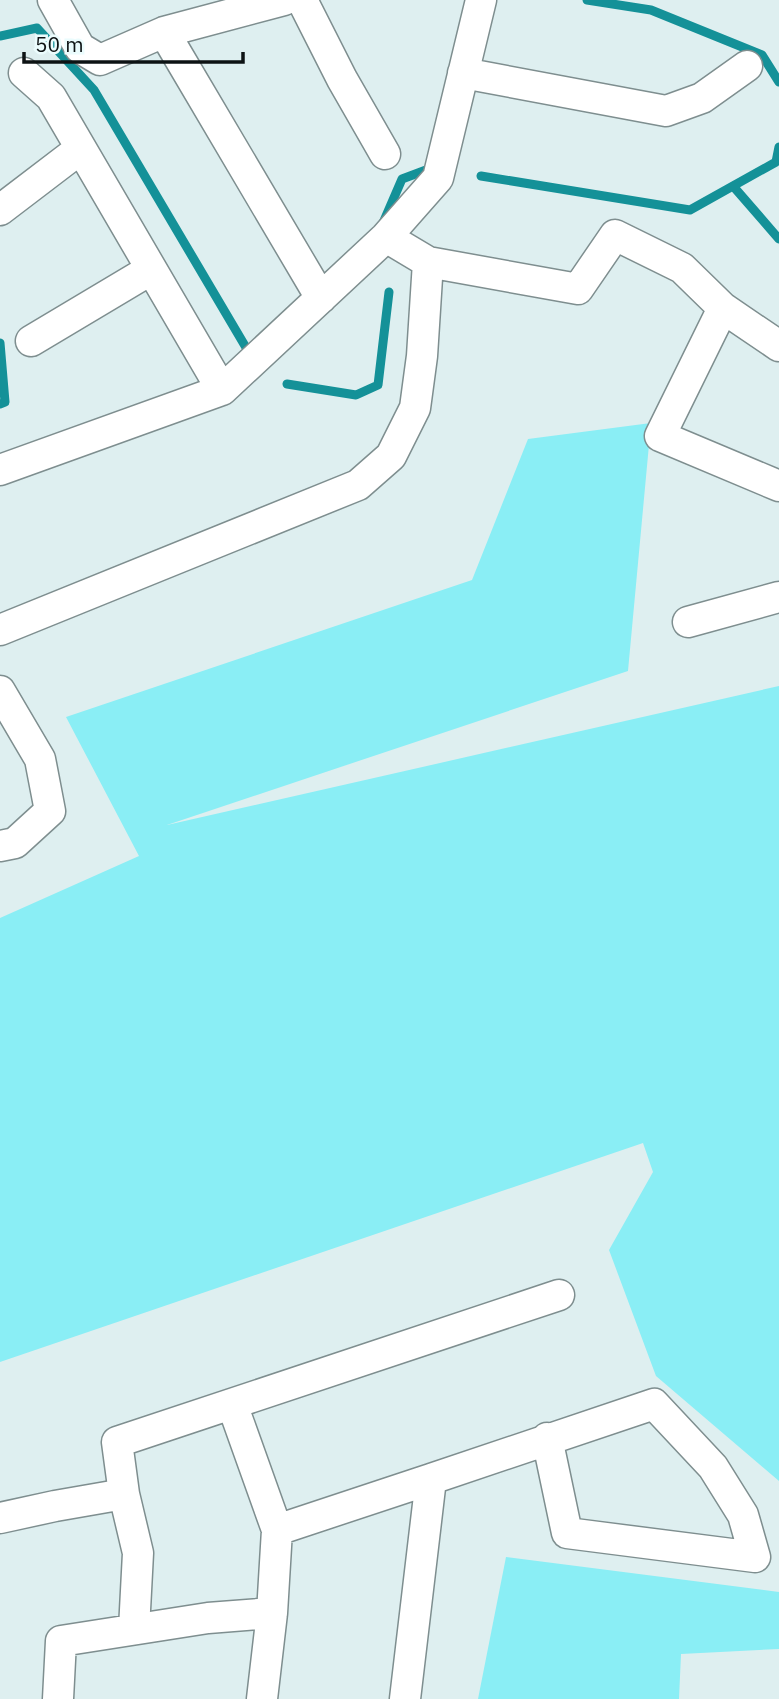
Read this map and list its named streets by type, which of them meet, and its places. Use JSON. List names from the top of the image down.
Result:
{
  "scale_bar": "50 m"
}
